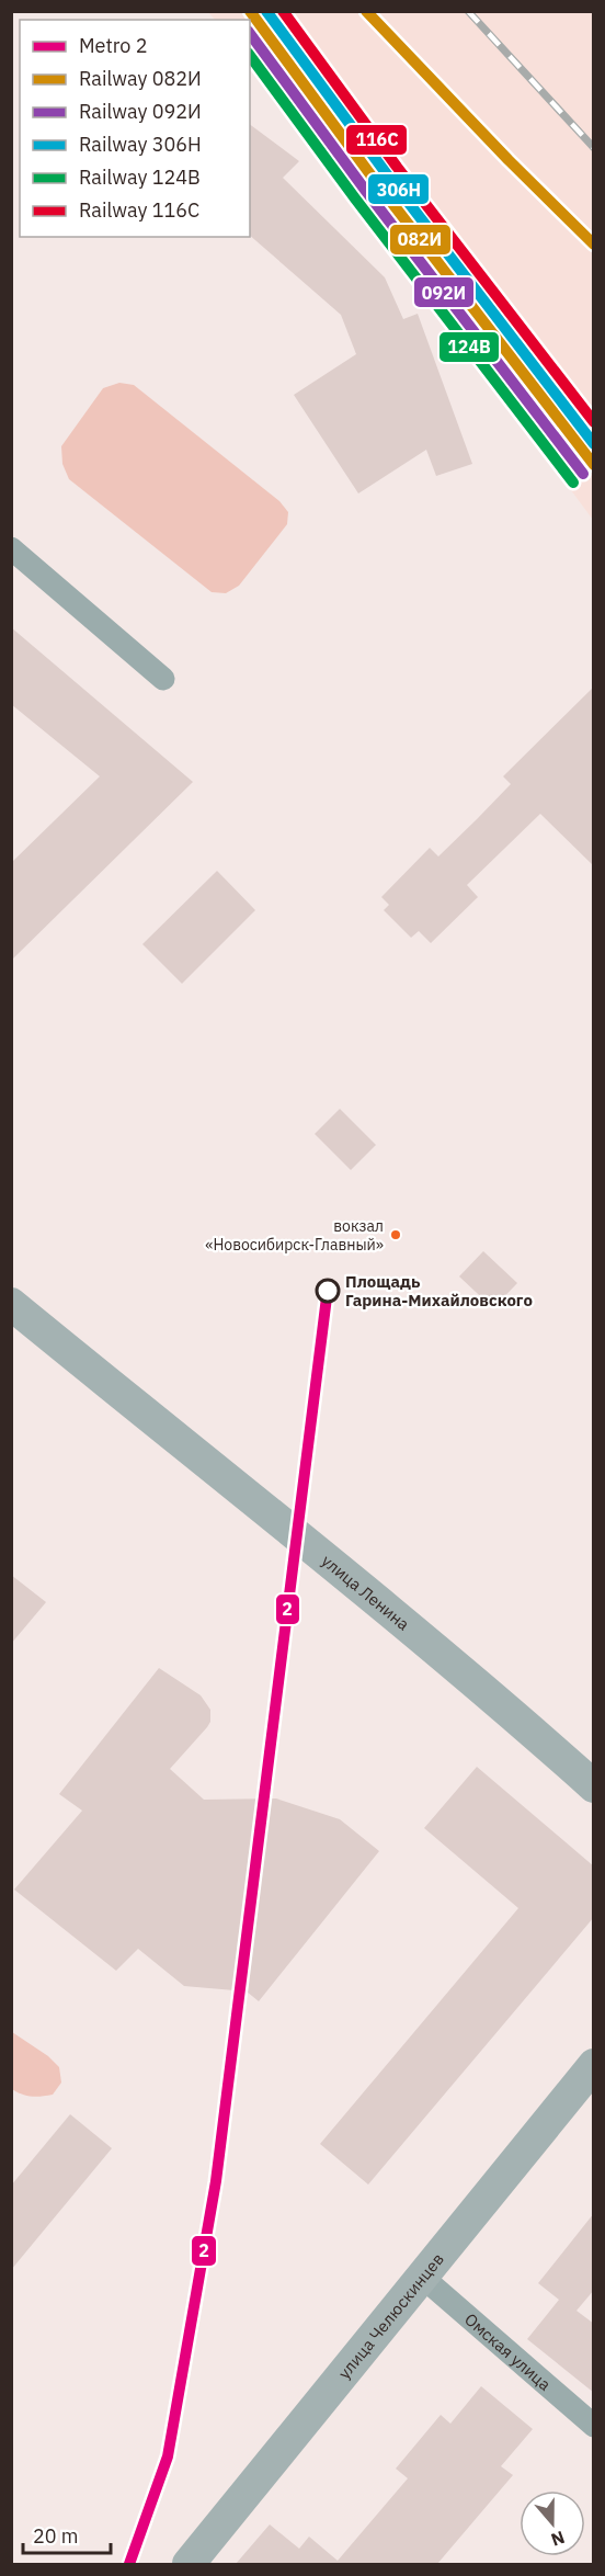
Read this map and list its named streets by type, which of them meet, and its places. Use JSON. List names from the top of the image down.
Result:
{
  "streets": {
    "main road": ["улица Ленина", "улица Челюскинцев"],
    "street": ["Омская улица"]
  },
  "crossings": [
    ["улица Челюскинцев", "Омская улица"]
  ],
  "places": ["вокзал «Новосибирск-Главный»", "Площадь Гарина-Михайловского"],
  "lines": [
    "rail line 082И",
    "rail line 306Н",
    "rail line 116С",
    "rail line 092И",
    "rail line 124В",
    "metro line 2"
  ],
  "legend": [
    "Metro 2",
    "Railway 082И",
    "Railway 092И",
    "Railway 306Н",
    "Railway 124В",
    "Railway 116С"
  ],
  "scale_bar": "20 m",
  "north": "bottom"
}
